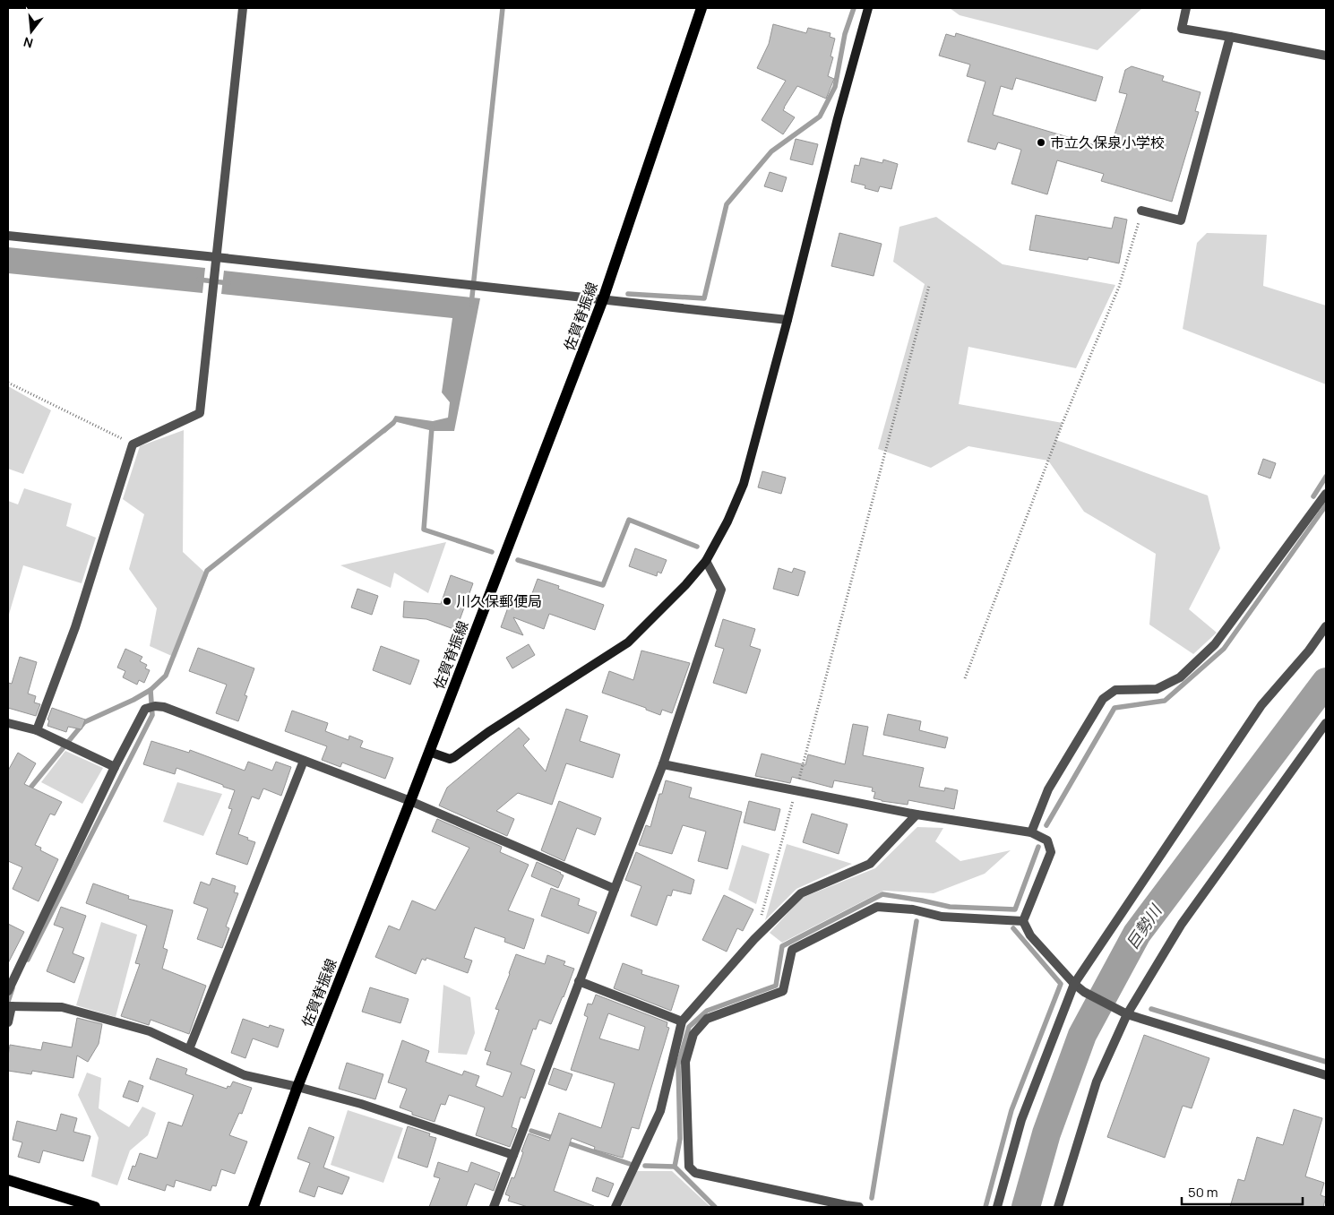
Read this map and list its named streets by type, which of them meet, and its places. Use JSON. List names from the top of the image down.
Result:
{
  "streets": {
    "main road": ["佐賀脊振線"]
  },
  "water": ["巨勢川"],
  "places": ["市立久保泉小学校", "川久保郵便局"],
  "scale_bar": "50 m",
  "north": "bottom"
}
